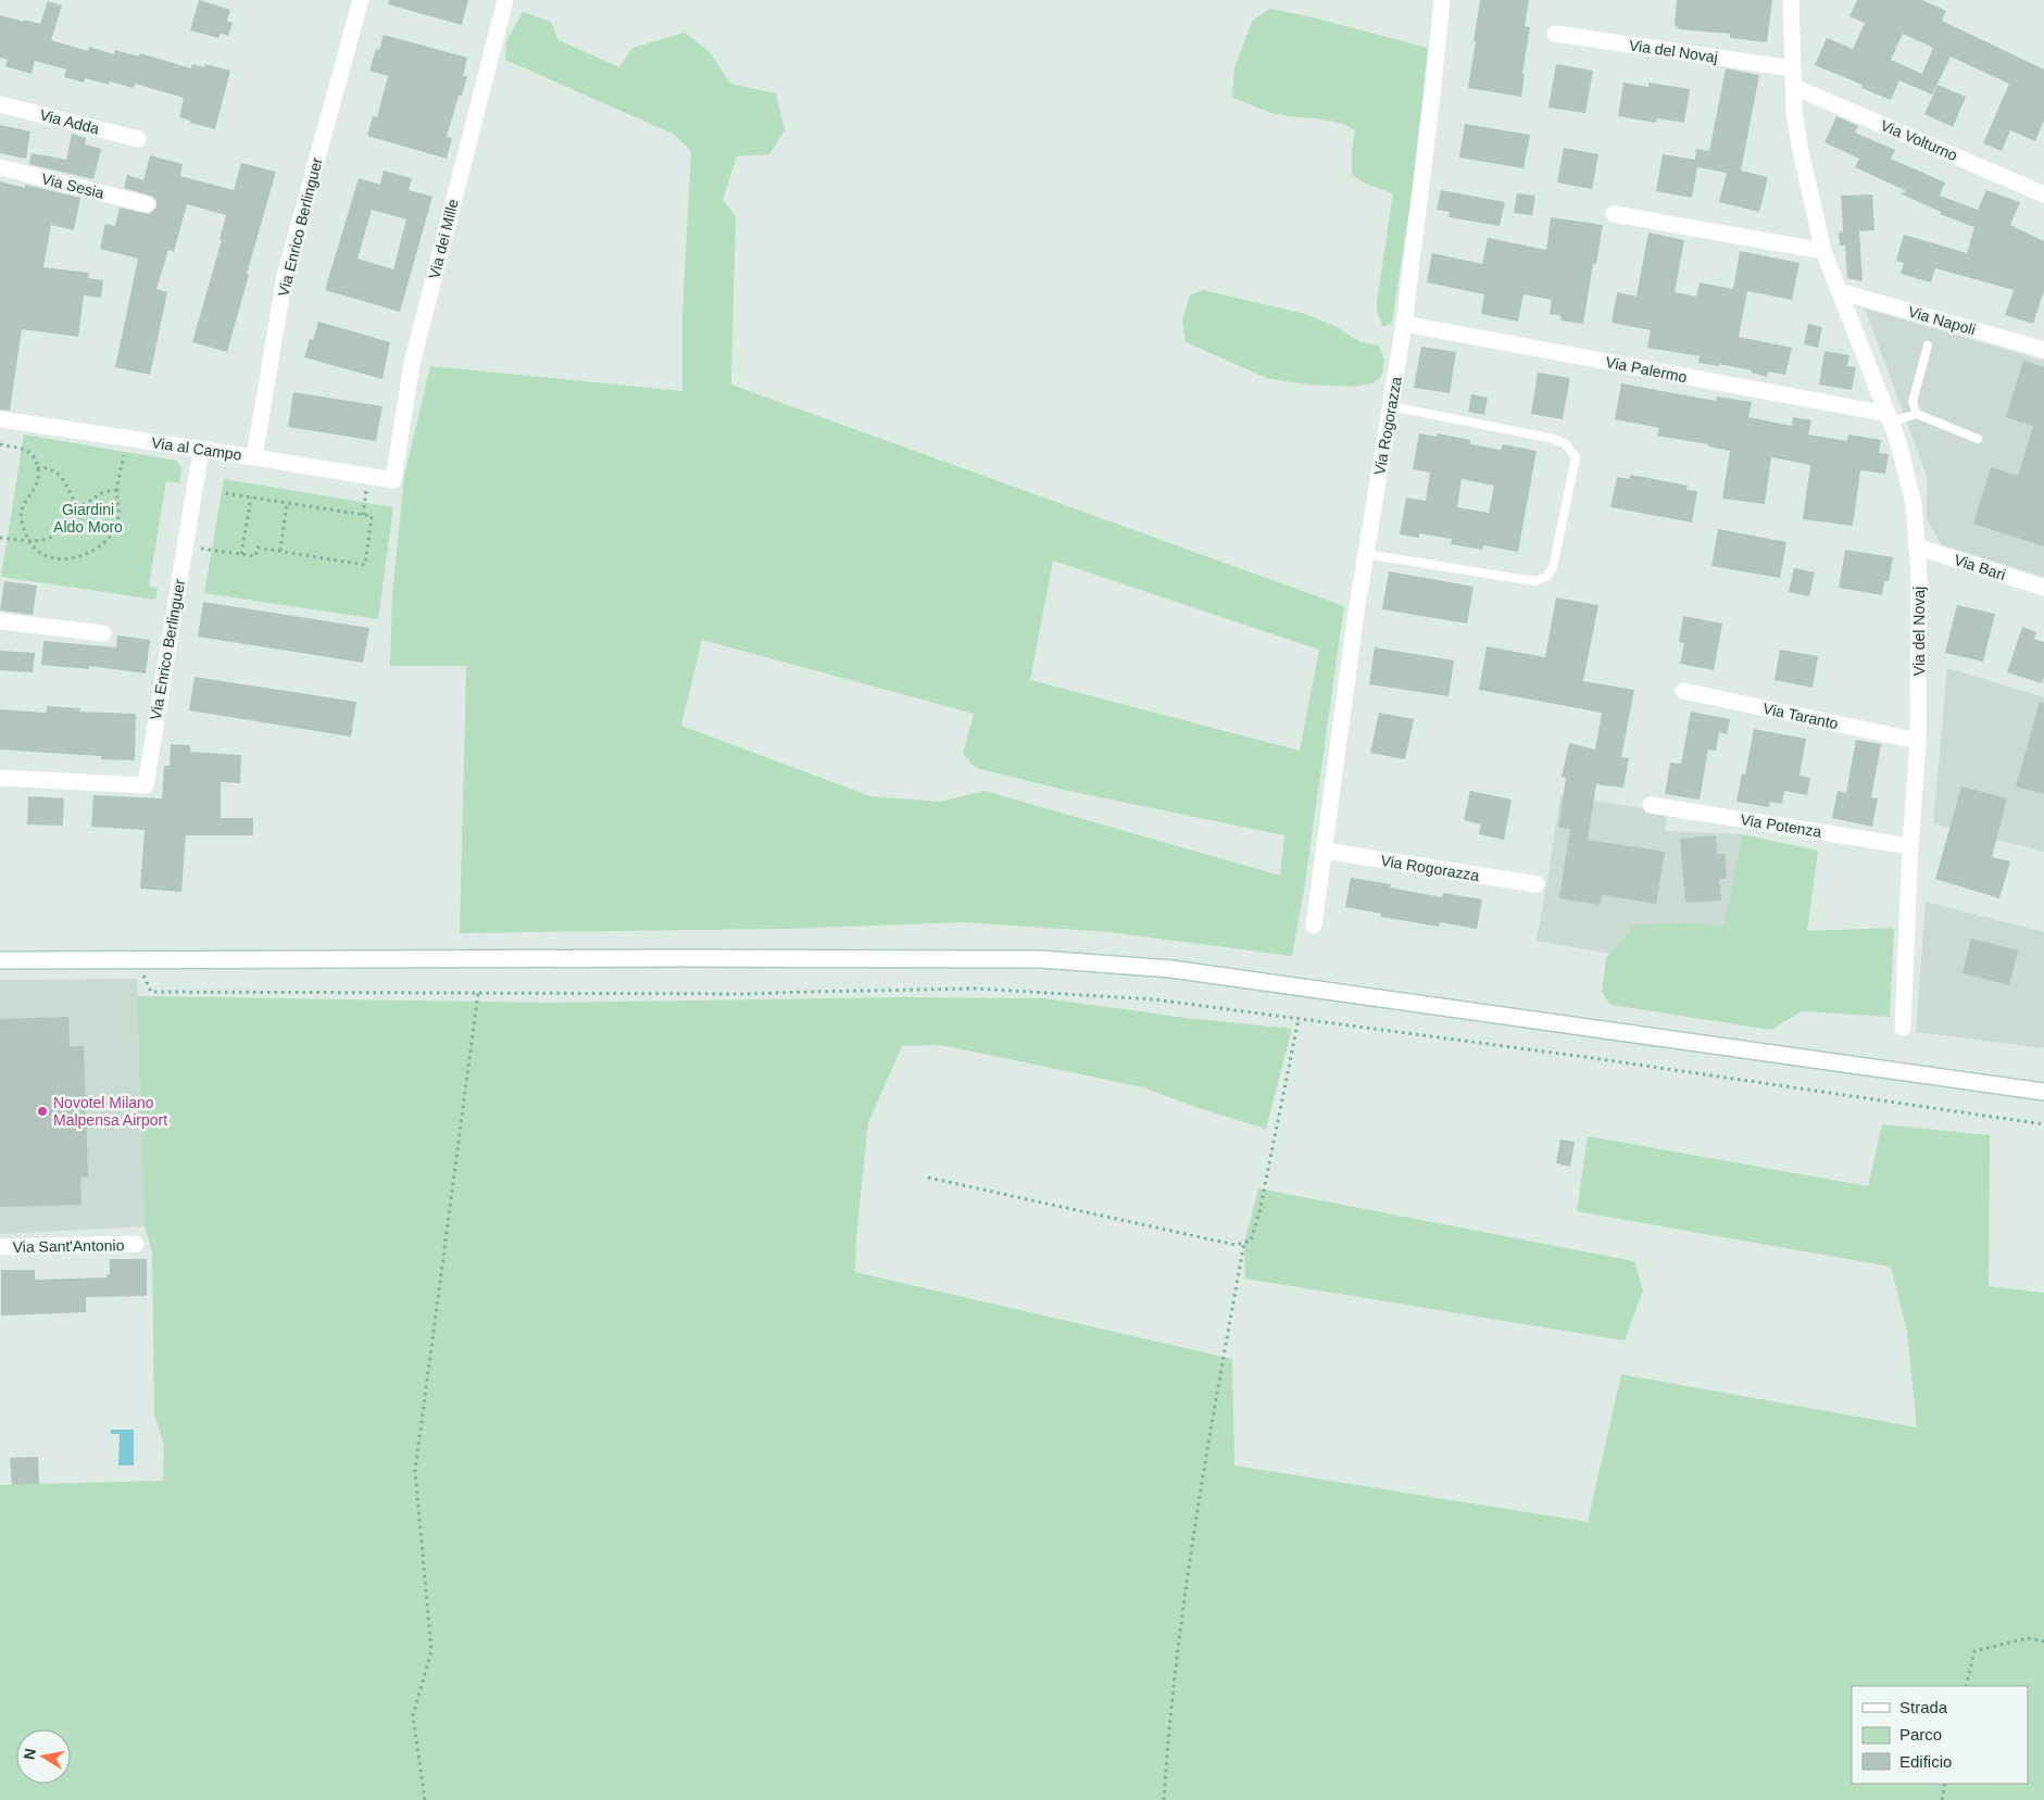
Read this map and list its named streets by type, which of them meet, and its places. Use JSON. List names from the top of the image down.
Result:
{
  "streets": {
    "street": [
      "Via del Novaj",
      "Via Adda",
      "Via Volturno",
      "Via Sesia",
      "Via Enrico Berlinguer",
      "Via dei Mille",
      "Via Napoli",
      "Via Palermo",
      "Via Rogorazza",
      "Via al Campo",
      "Via Bari",
      "Via Taranto",
      "Via Potenza",
      "Via Sant'Antonio"
    ]
  },
  "crossings": [
    ["Via del Novaj", "Via Volturno"],
    ["Via del Novaj", "Via Napoli"],
    ["Via del Novaj", "Via Palermo"],
    ["Via del Novaj", "Via Bari"],
    ["Via del Novaj", "Via Taranto"],
    ["Via del Novaj", "Via Potenza"],
    ["Via Enrico Berlinguer", "Via al Campo"],
    ["Via dei Mille", "Via al Campo"],
    ["Via Palermo", "Via Rogorazza"]
  ],
  "parks": ["Giardini Aldo Moro"],
  "places": ["Novotel Milano Malpensa Airport"],
  "legend": ["Strada", "Parco", "Edificio"],
  "north": "left"
}
